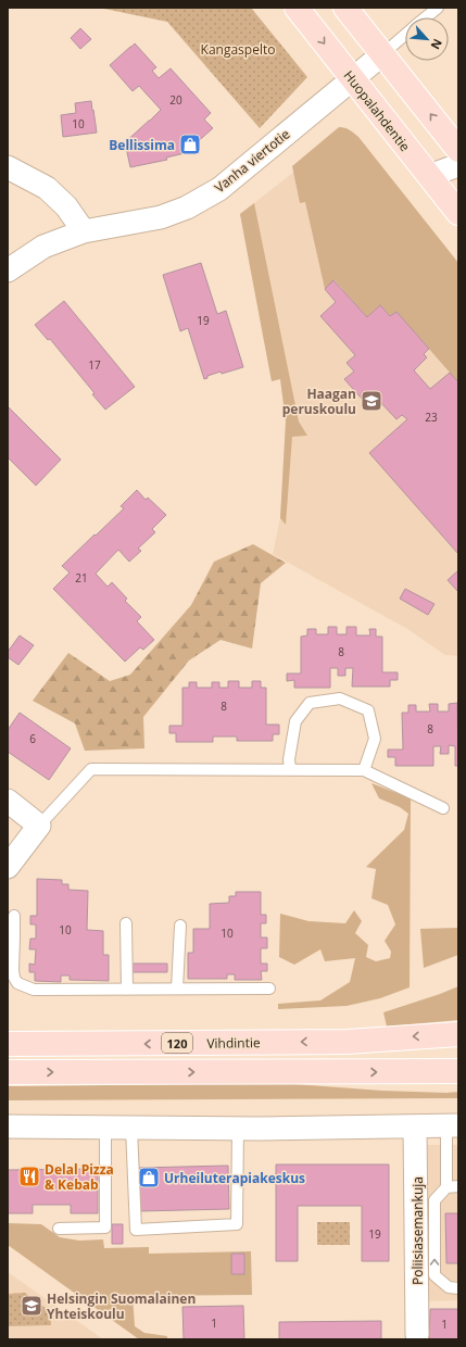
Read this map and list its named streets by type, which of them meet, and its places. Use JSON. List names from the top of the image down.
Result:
{
  "streets": {
    "main road": ["Huopalahdentie", "120", "Vihdintie"],
    "street": ["Vanha viertotie", "Poliisiasemankuja"]
  },
  "crossings": [
    ["Huopalahdentie", "Vanha viertotie"]
  ],
  "parks": ["Kangaspelto"],
  "places": {
    "shop": ["Bellissima", "Urheiluterapiakeskus"],
    "school or university": ["Haagan peruskoulu", "Helsingin Suomalainen Yhteiskoulu"],
    "restaurant": ["Delal Pizza & Kebab"]
  },
  "house_numbers": [
    "20",
    "10",
    "19",
    "17",
    "23",
    "21",
    "8",
    "8",
    "8",
    "6",
    "10",
    "10",
    "19",
    "1",
    "1"
  ],
  "north": "bottom right"
}
